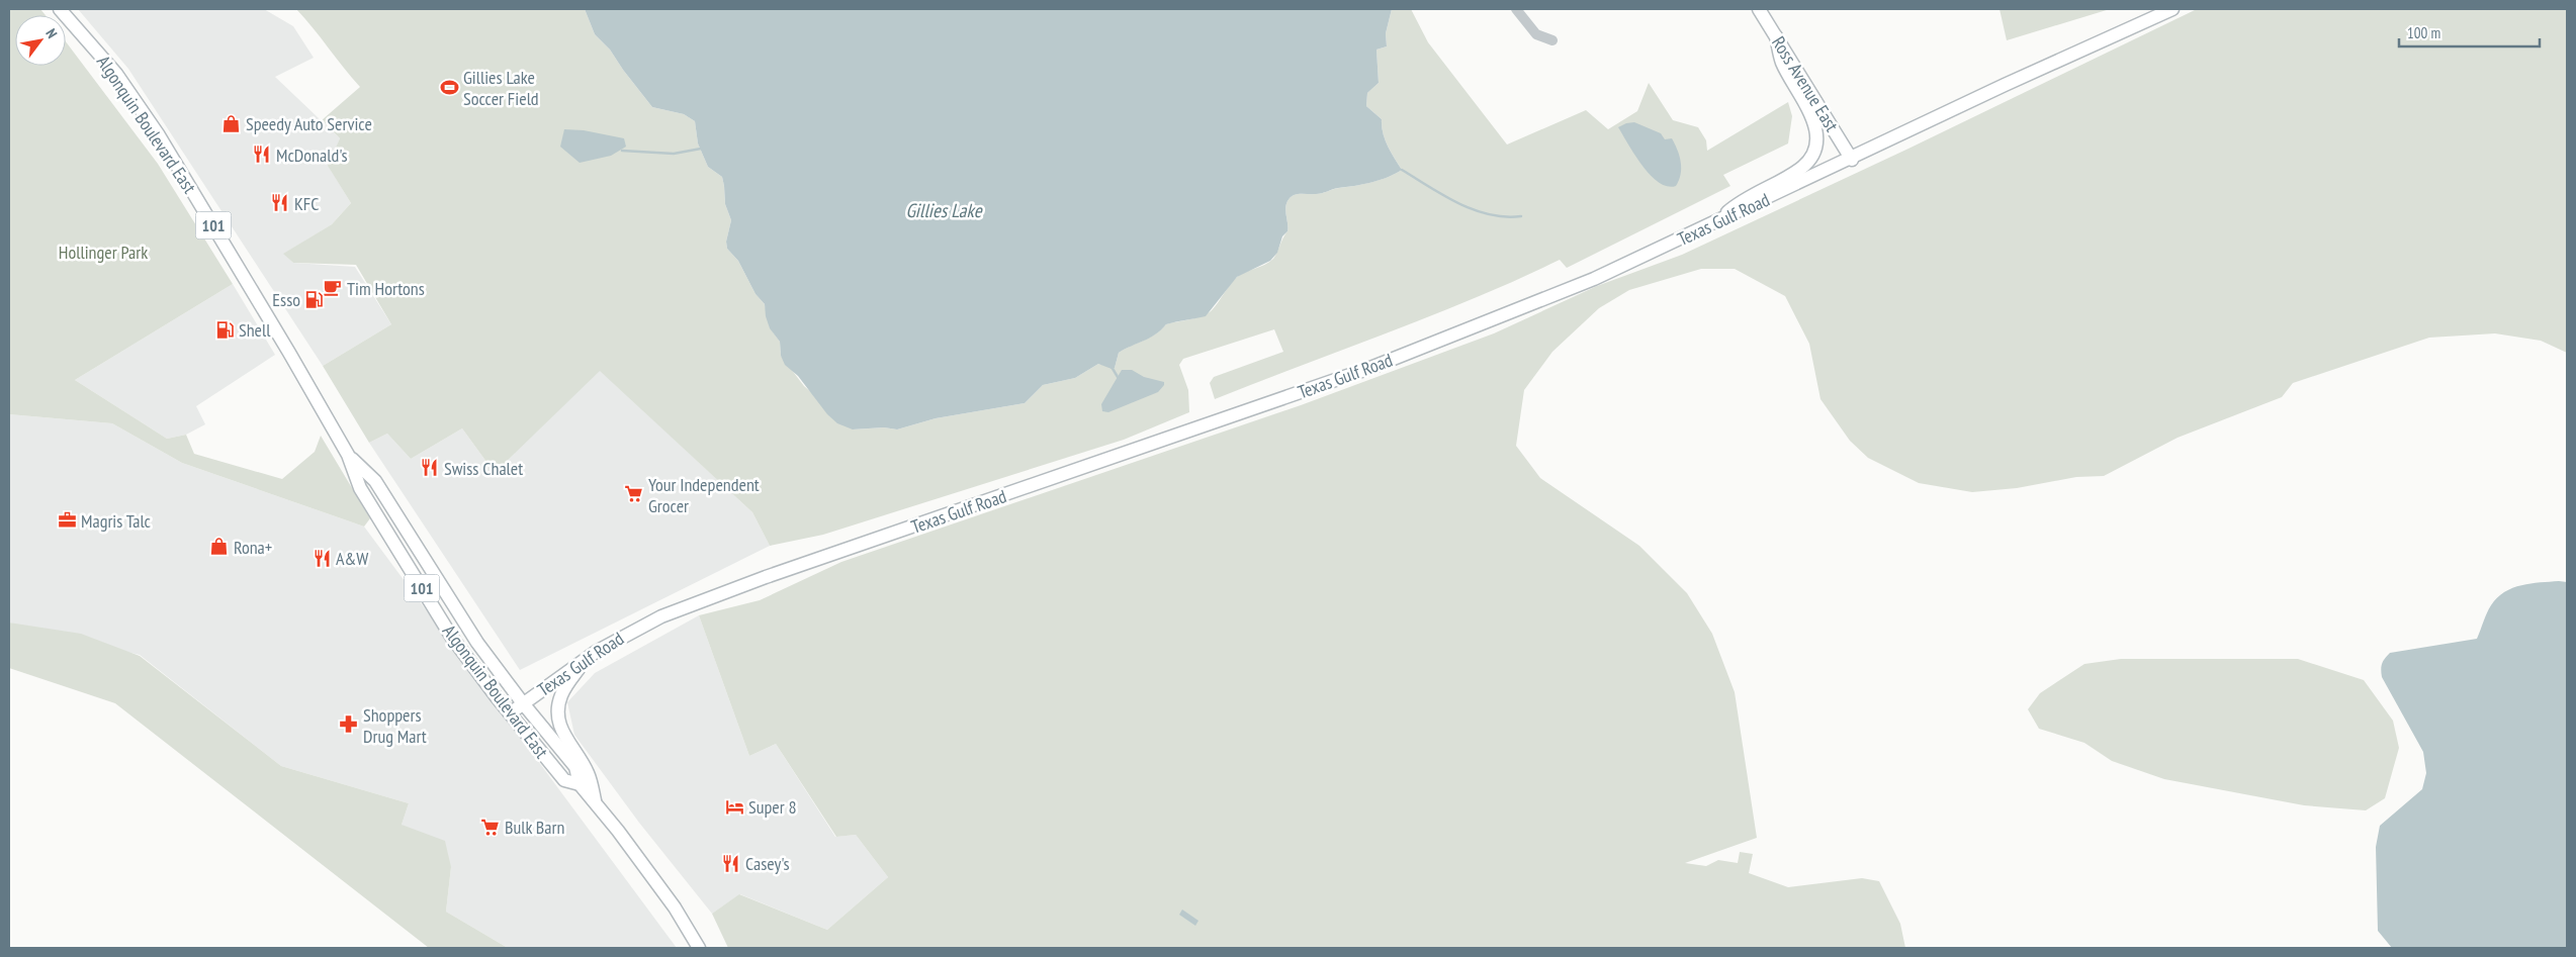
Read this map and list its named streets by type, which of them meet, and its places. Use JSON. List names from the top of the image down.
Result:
{
  "streets": {
    "main road": [
      "Ross Avenue East",
      "Algonquin Boulevard East",
      "Texas Gulf Road",
      "101"
    ]
  },
  "crossings": [
    ["Ross Avenue East", "Texas Gulf Road"],
    ["Algonquin Boulevard East", "Texas Gulf Road"]
  ],
  "water": ["Gillies Lake"],
  "parks": ["Hollinger Park"],
  "places": {
    "sports": ["Gillies Lake Soccer Field"],
    "shop": ["Speedy Auto Service", "Rona+"],
    "restaurant": [
      "McDonald's",
      "KFC",
      "Swiss Chalet",
      "A&W",
      "Casey's"
    ],
    "cafe": ["Tim Hortons"],
    "fuel station": ["Esso", "Shell"],
    "supermarket": ["Your Independent Grocer", "Bulk Barn"],
    "office": ["Magris Talc"],
    "pharmacy": ["Shoppers Drug Mart"],
    "hotel": ["Super 8"]
  },
  "scale_bar": "100 m",
  "north": "top right"
}
